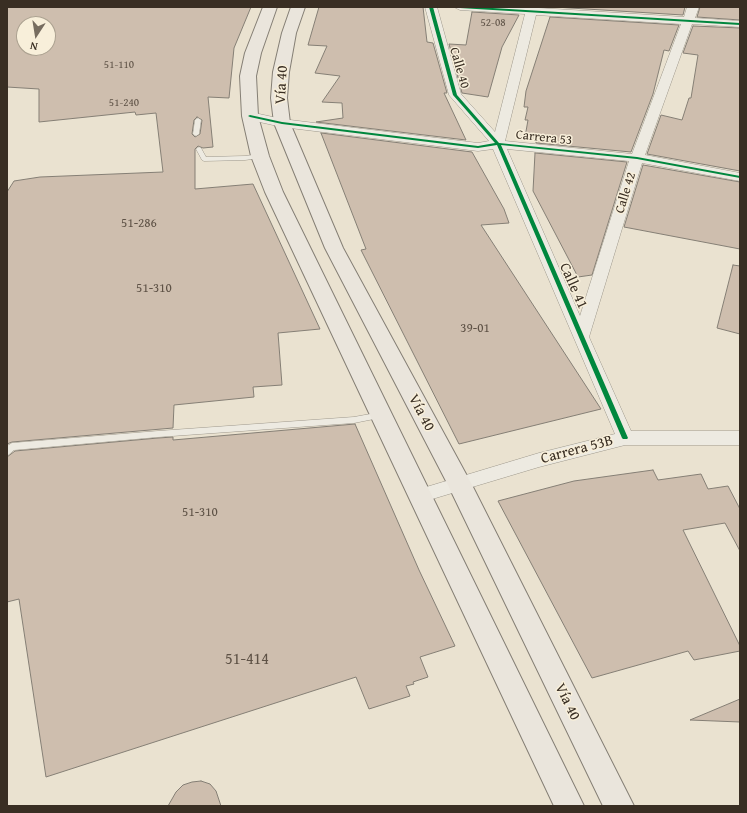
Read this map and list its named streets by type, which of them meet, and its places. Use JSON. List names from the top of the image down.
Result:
{
  "streets": {
    "highway": ["Vía 40"],
    "street": [
      "Calle 40",
      "Carrera 53",
      "Calle 42",
      "Calle 41",
      "Carrera 53B"
    ]
  },
  "crossings": [
    ["Calle 40", "Carrera 53"],
    ["Calle 40", "Calle 41"],
    ["Vía 40", "Carrera 53"],
    ["Vía 40", "Carrera 53B"],
    ["Carrera 53", "Calle 42"],
    ["Carrera 53", "Calle 41"],
    ["Calle 42", "Calle 41"],
    ["Calle 41", "Carrera 53B"]
  ],
  "house_numbers": [
    "52-08",
    "51-110",
    "51-240",
    "51-286",
    "51-310",
    "39-01",
    "51-310",
    "51-414"
  ],
  "north": "bottom"
}
